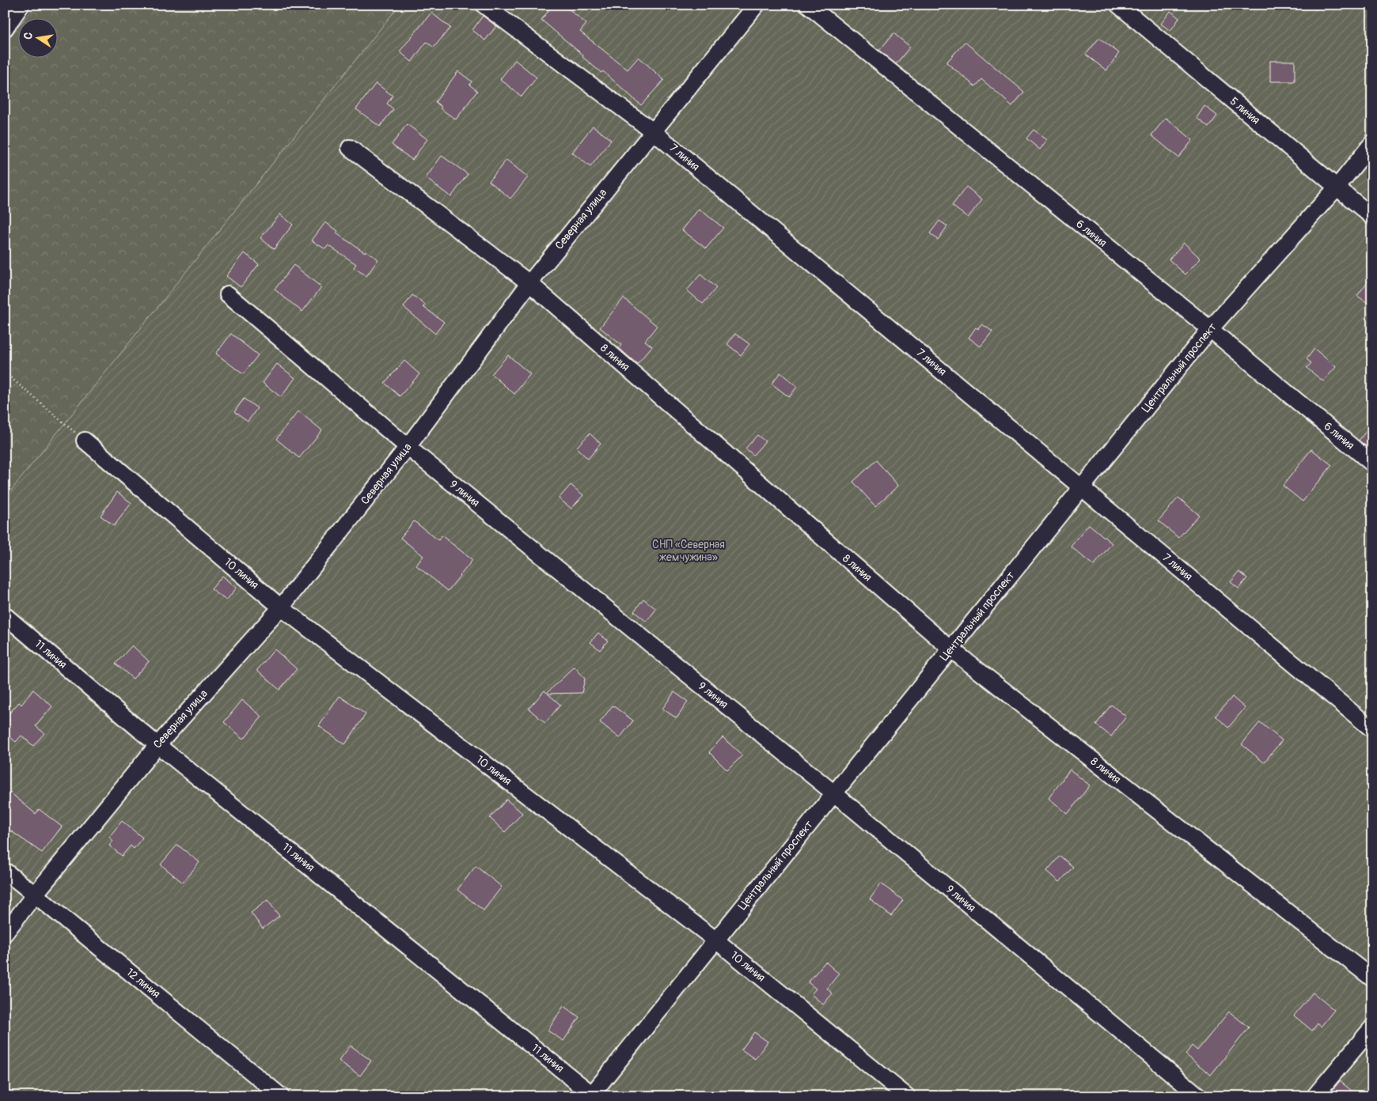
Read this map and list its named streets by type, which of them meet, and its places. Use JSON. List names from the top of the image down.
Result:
{
  "streets": {
    "street": [
      "5 линия",
      "7 линия",
      "Северная улица",
      "6 линия",
      "8 линия",
      "Центральный проспект",
      "9 линия",
      "10 линия",
      "11 линия",
      "12 линия"
    ]
  },
  "crossings": [
    ["5 линия", "Центральный проспект"],
    ["7 линия", "Северная улица"],
    ["7 линия", "Центральный проспект"],
    ["Северная улица", "8 линия"],
    ["Северная улица", "9 линия"],
    ["Северная улица", "10 линия"],
    ["Северная улица", "11 линия"],
    ["Северная улица", "12 линия"],
    ["6 линия", "Центральный проспект"],
    ["8 линия", "Центральный проспект"],
    ["Центральный проспект", "9 линия"],
    ["Центральный проспект", "10 линия"],
    ["Центральный проспект", "11 линия"]
  ],
  "parks": ["СНП «Северная жемчужина»"],
  "north": "left"
}
